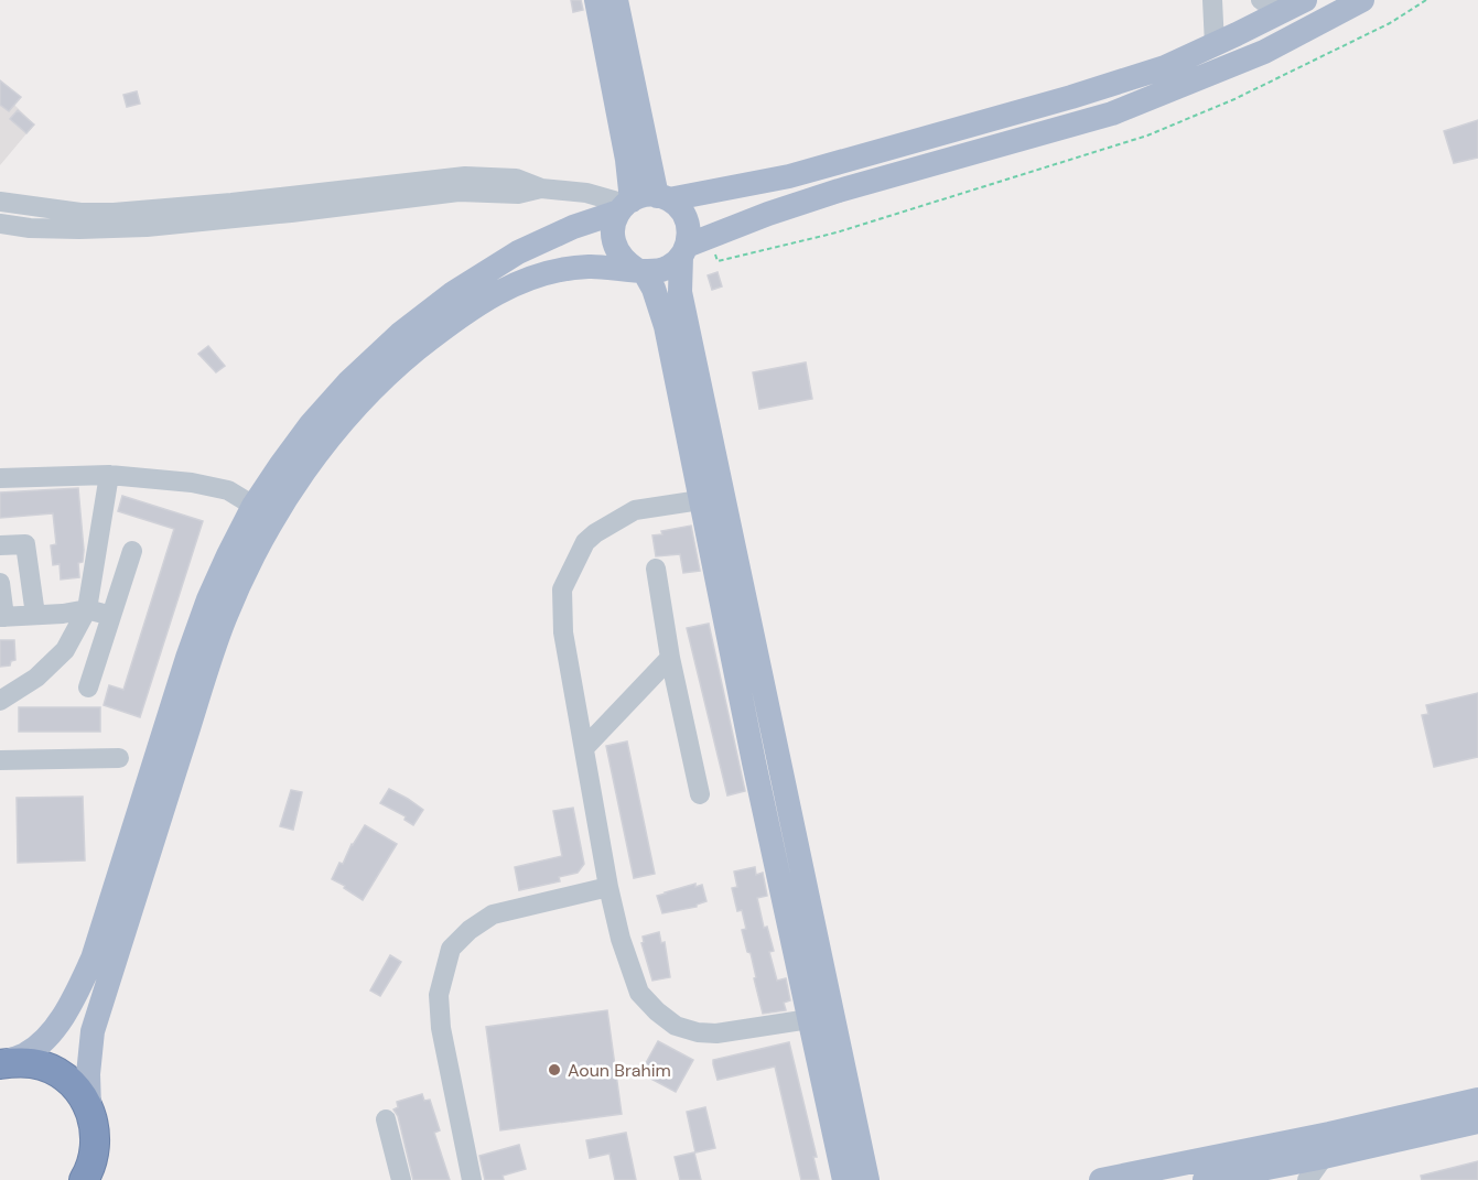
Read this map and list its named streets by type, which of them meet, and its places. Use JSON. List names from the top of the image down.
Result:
{
  "places": ["Aoun Brahim"]
}
